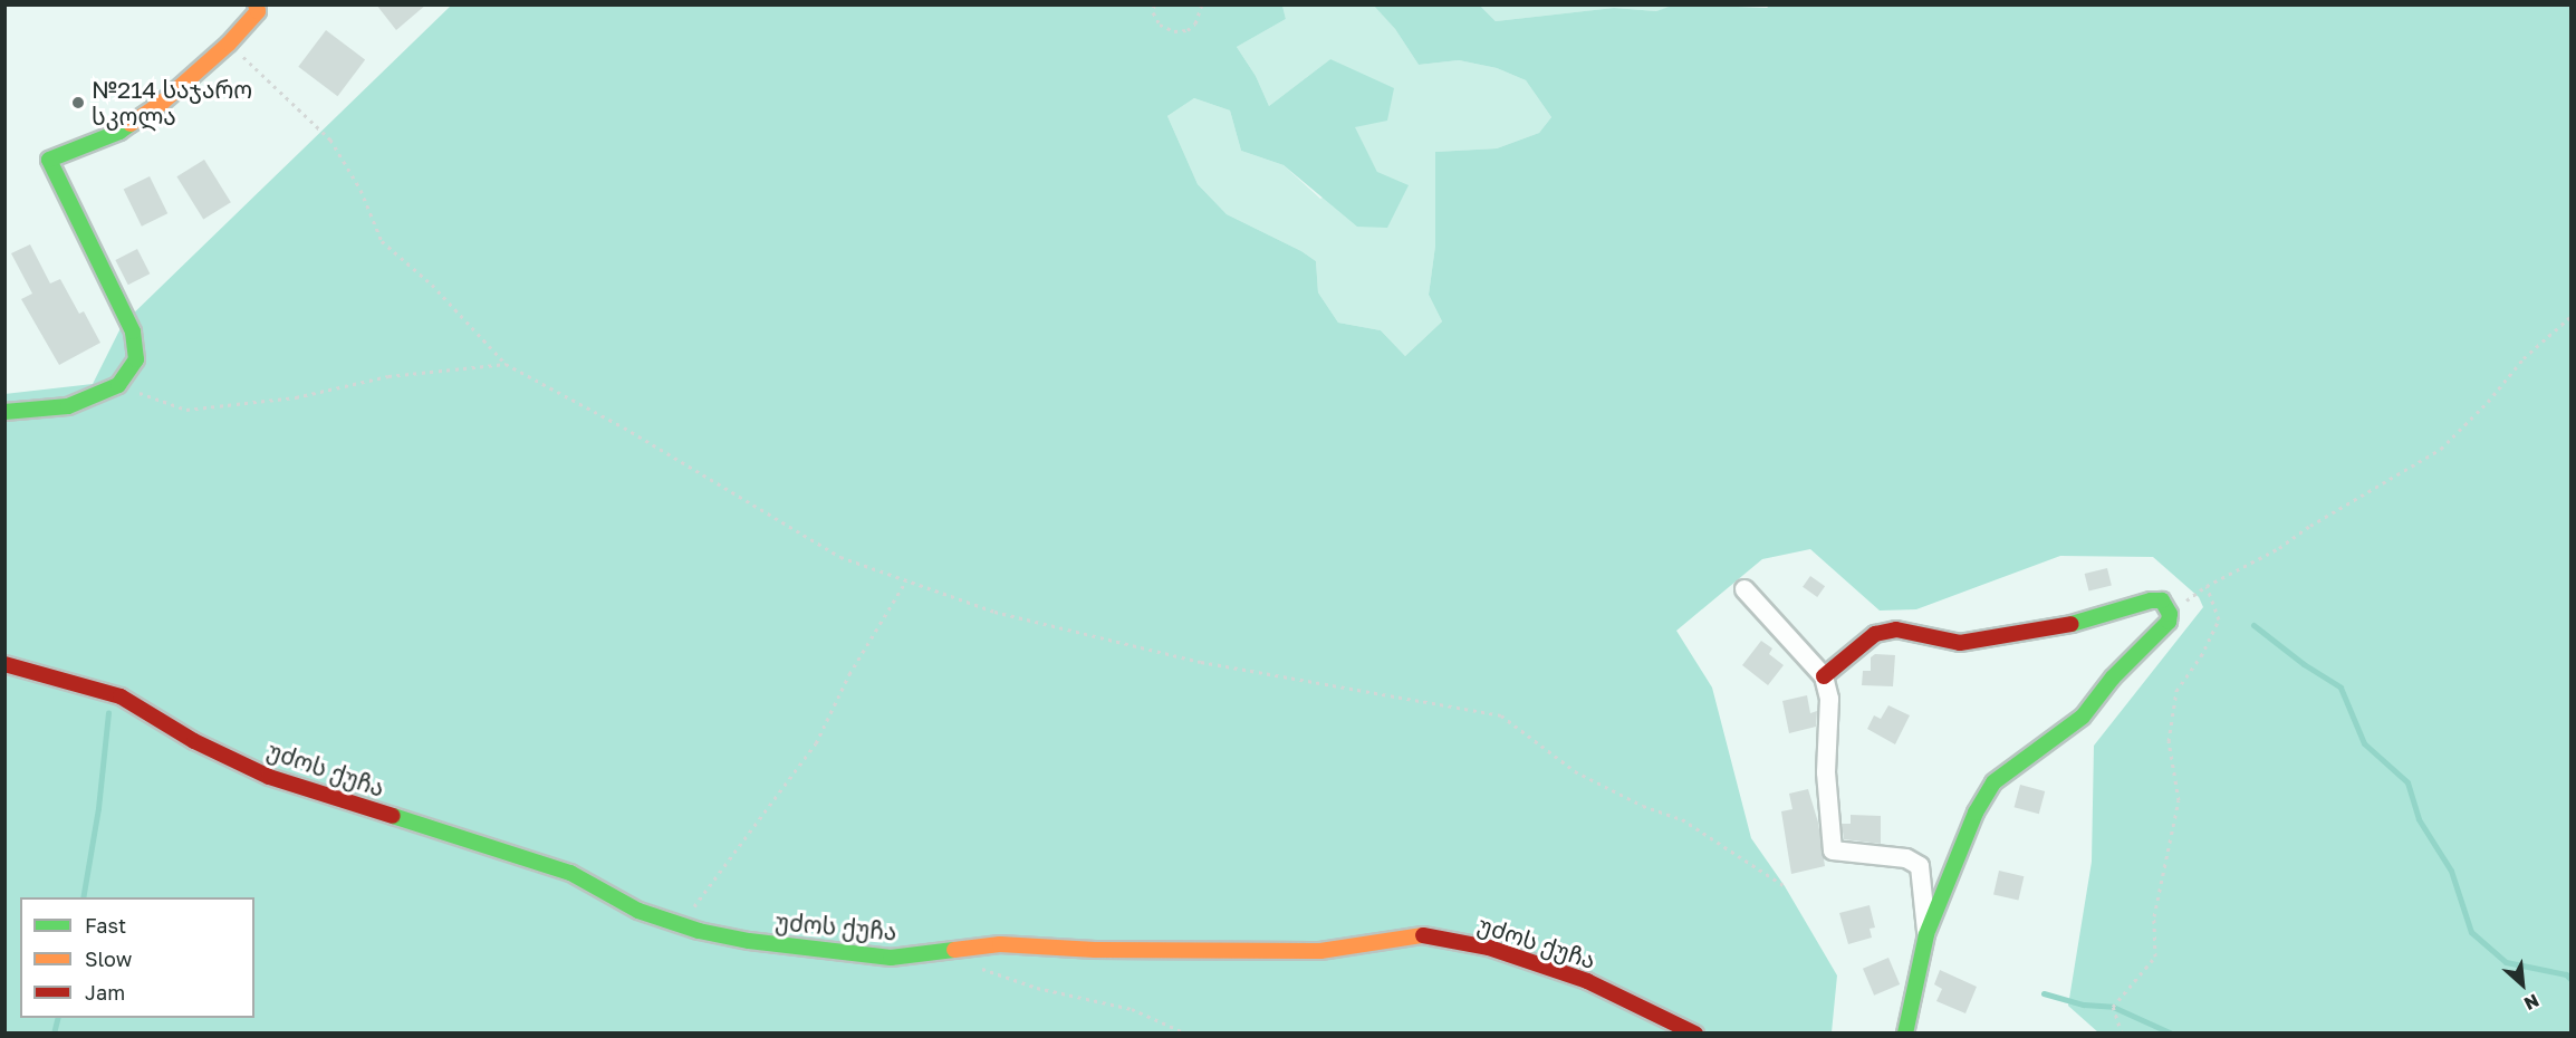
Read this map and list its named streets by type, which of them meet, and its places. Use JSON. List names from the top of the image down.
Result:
{
  "streets": {
    "street": ["უძოს ქუჩა"]
  },
  "places": ["№214 საჯარო სკოლა"],
  "legend": ["Fast", "Slow", "Jam"],
  "north": "bottom right"
}
